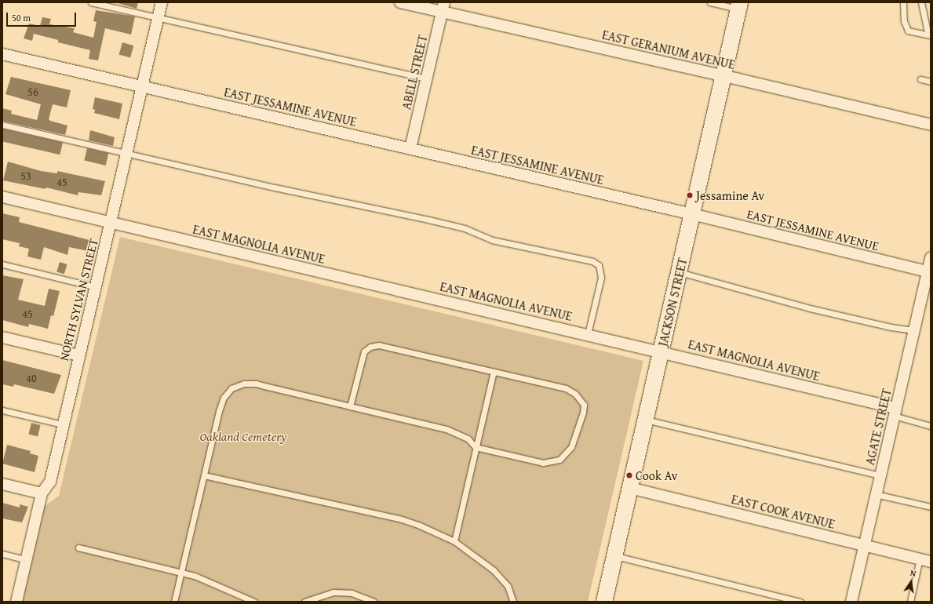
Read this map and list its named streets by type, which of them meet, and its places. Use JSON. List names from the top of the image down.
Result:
{
  "streets": {
    "street": [
      "EAST GERANIUM AVENUE",
      "ABELL STREET",
      "EAST JESSAMINE AVENUE",
      "EAST MAGNOLIA AVENUE",
      "NORTH SYLVAN STREET",
      "JACKSON STREET",
      "AGATE STREET",
      "EAST COOK AVENUE"
    ]
  },
  "crossings": [
    ["EAST GERANIUM AVENUE", "ABELL STREET"],
    ["EAST GERANIUM AVENUE", "JACKSON STREET"],
    ["ABELL STREET", "EAST JESSAMINE AVENUE"],
    ["EAST JESSAMINE AVENUE", "NORTH SYLVAN STREET"],
    ["EAST JESSAMINE AVENUE", "JACKSON STREET"],
    ["EAST JESSAMINE AVENUE", "AGATE STREET"],
    ["EAST MAGNOLIA AVENUE", "NORTH SYLVAN STREET"],
    ["EAST MAGNOLIA AVENUE", "JACKSON STREET"],
    ["EAST MAGNOLIA AVENUE", "AGATE STREET"],
    ["JACKSON STREET", "EAST COOK AVENUE"],
    ["AGATE STREET", "EAST COOK AVENUE"]
  ],
  "parks": ["Oakland Cemetery"],
  "places": ["Jessamine Av", "Cook Av"],
  "house_numbers": [
    "56",
    "53",
    "45",
    "45",
    "40"
  ],
  "scale_bar": "50 m",
  "north": "top"
}
